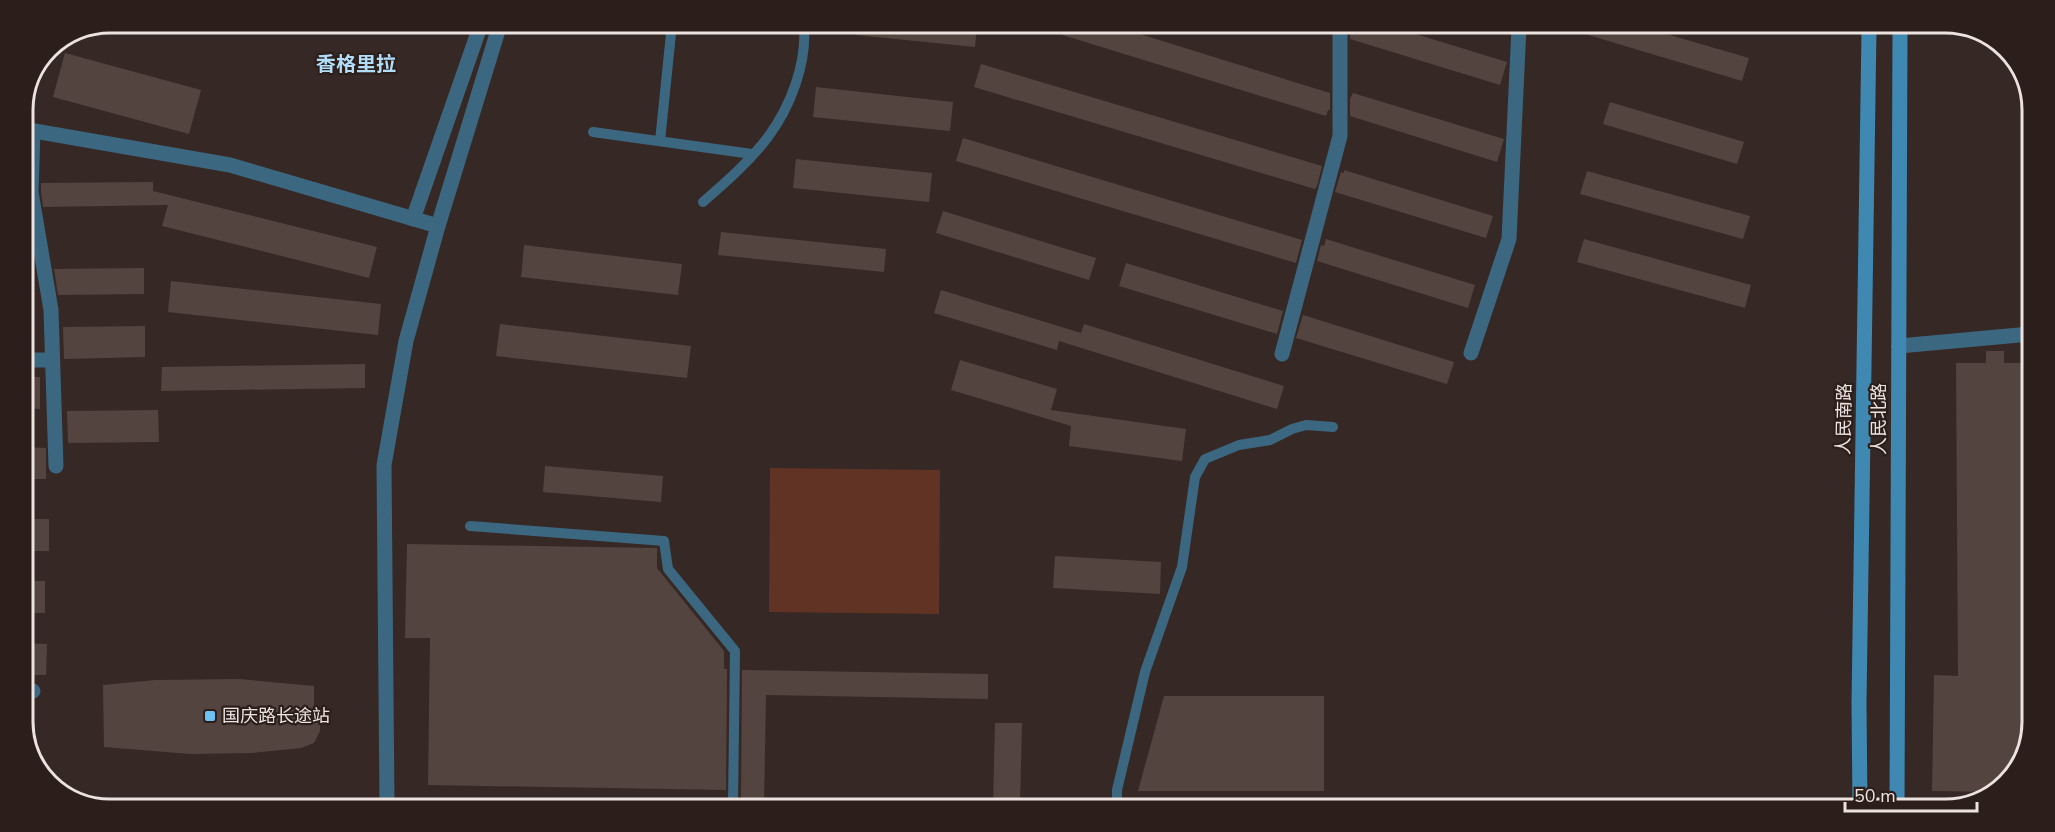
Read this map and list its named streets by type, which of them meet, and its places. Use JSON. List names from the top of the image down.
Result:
{
  "streets": {
    "main road": ["人民南路", "人民北路"]
  },
  "districts": ["香格里拉"],
  "places": {
    "transit": ["国庆路长途站"]
  },
  "scale_bar": "50 m"
}
